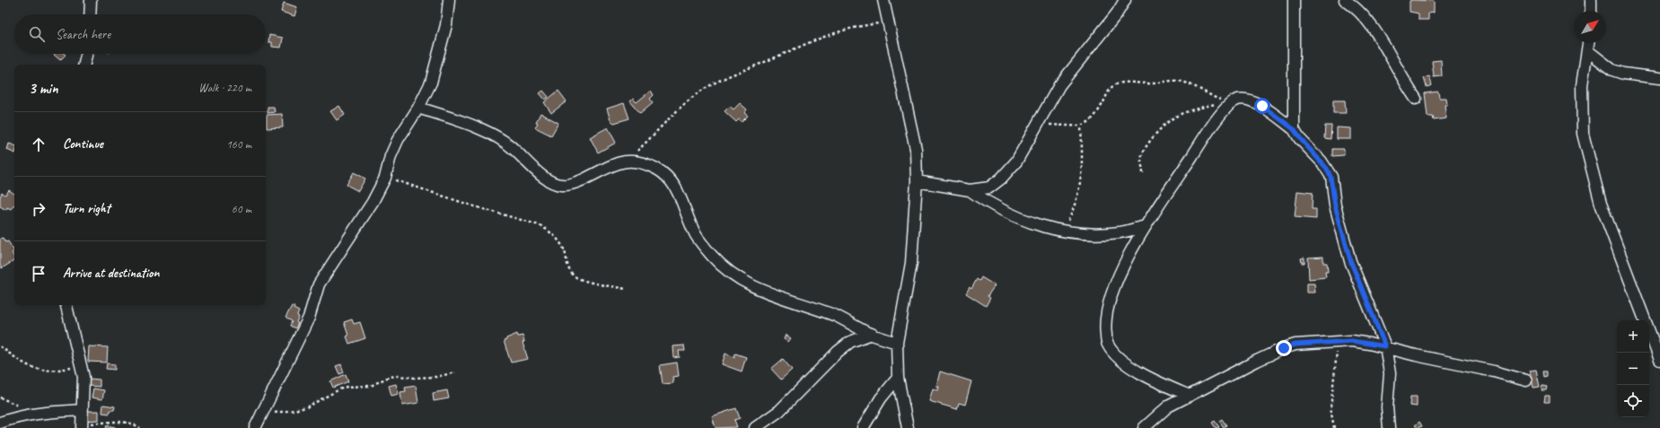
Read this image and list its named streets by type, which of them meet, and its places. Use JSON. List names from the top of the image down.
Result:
{
  "north": "top right",
  "page": {
    "search": "Search here",
    "heading": ["3 min", "Walk · 220 m"],
    "list": [
      ["Continue", "160 m"],
      ["Turn right", "60 m"],
      "Arrive at destination"
    ],
    "map_buttons": ["+", "−"]
  }
}
